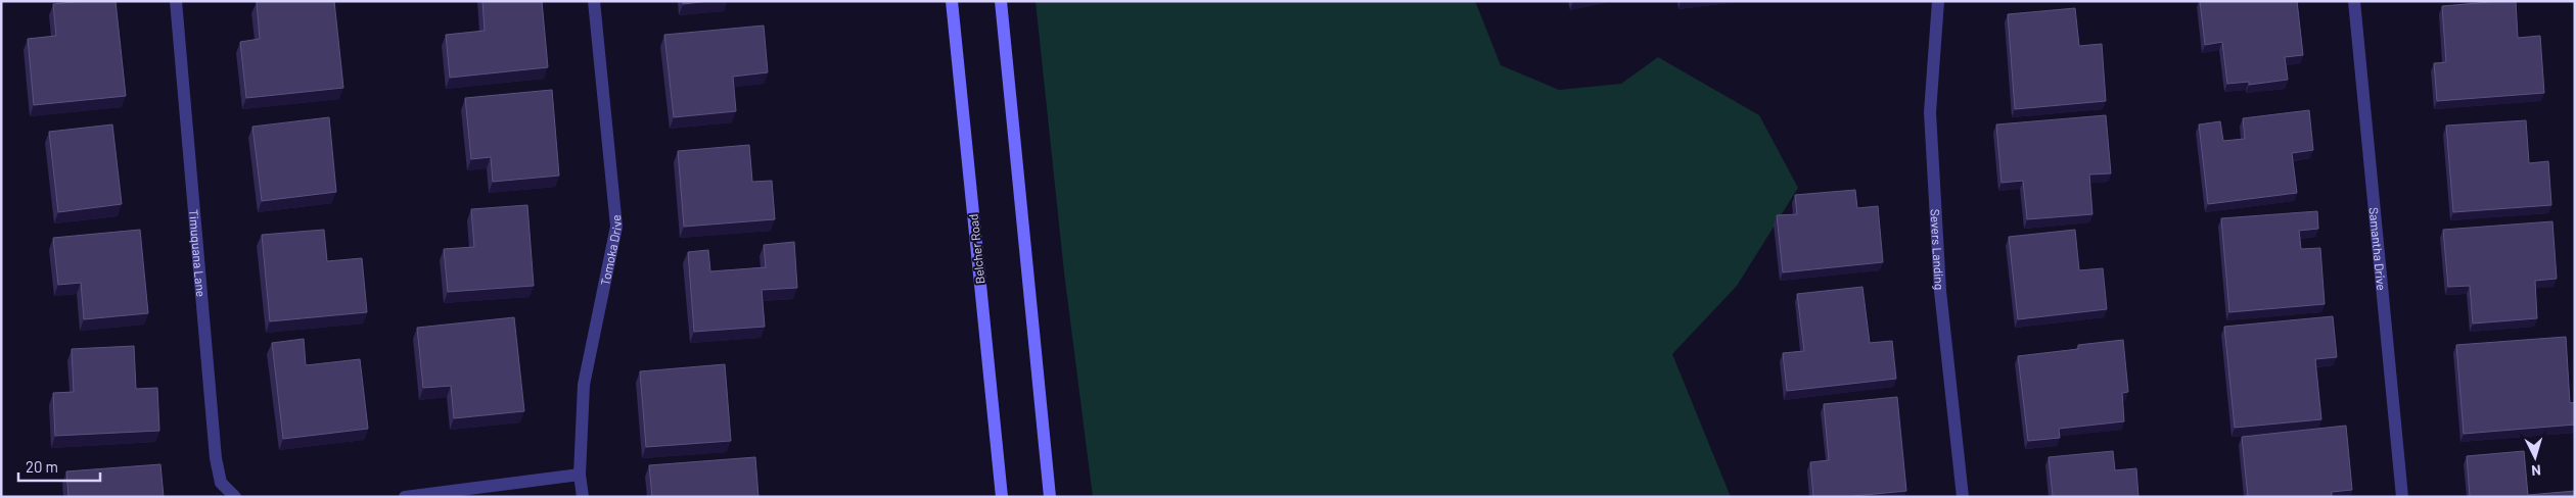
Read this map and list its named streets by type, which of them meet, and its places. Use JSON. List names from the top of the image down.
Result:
{
  "streets": {
    "main road": ["Belcher Road"],
    "street": [
      "Severs Landing",
      "Samantha Drive",
      "Tomoka Drive",
      "Timuquana Lane"
    ]
  },
  "scale_bar": "20 m",
  "north": "bottom"
}
